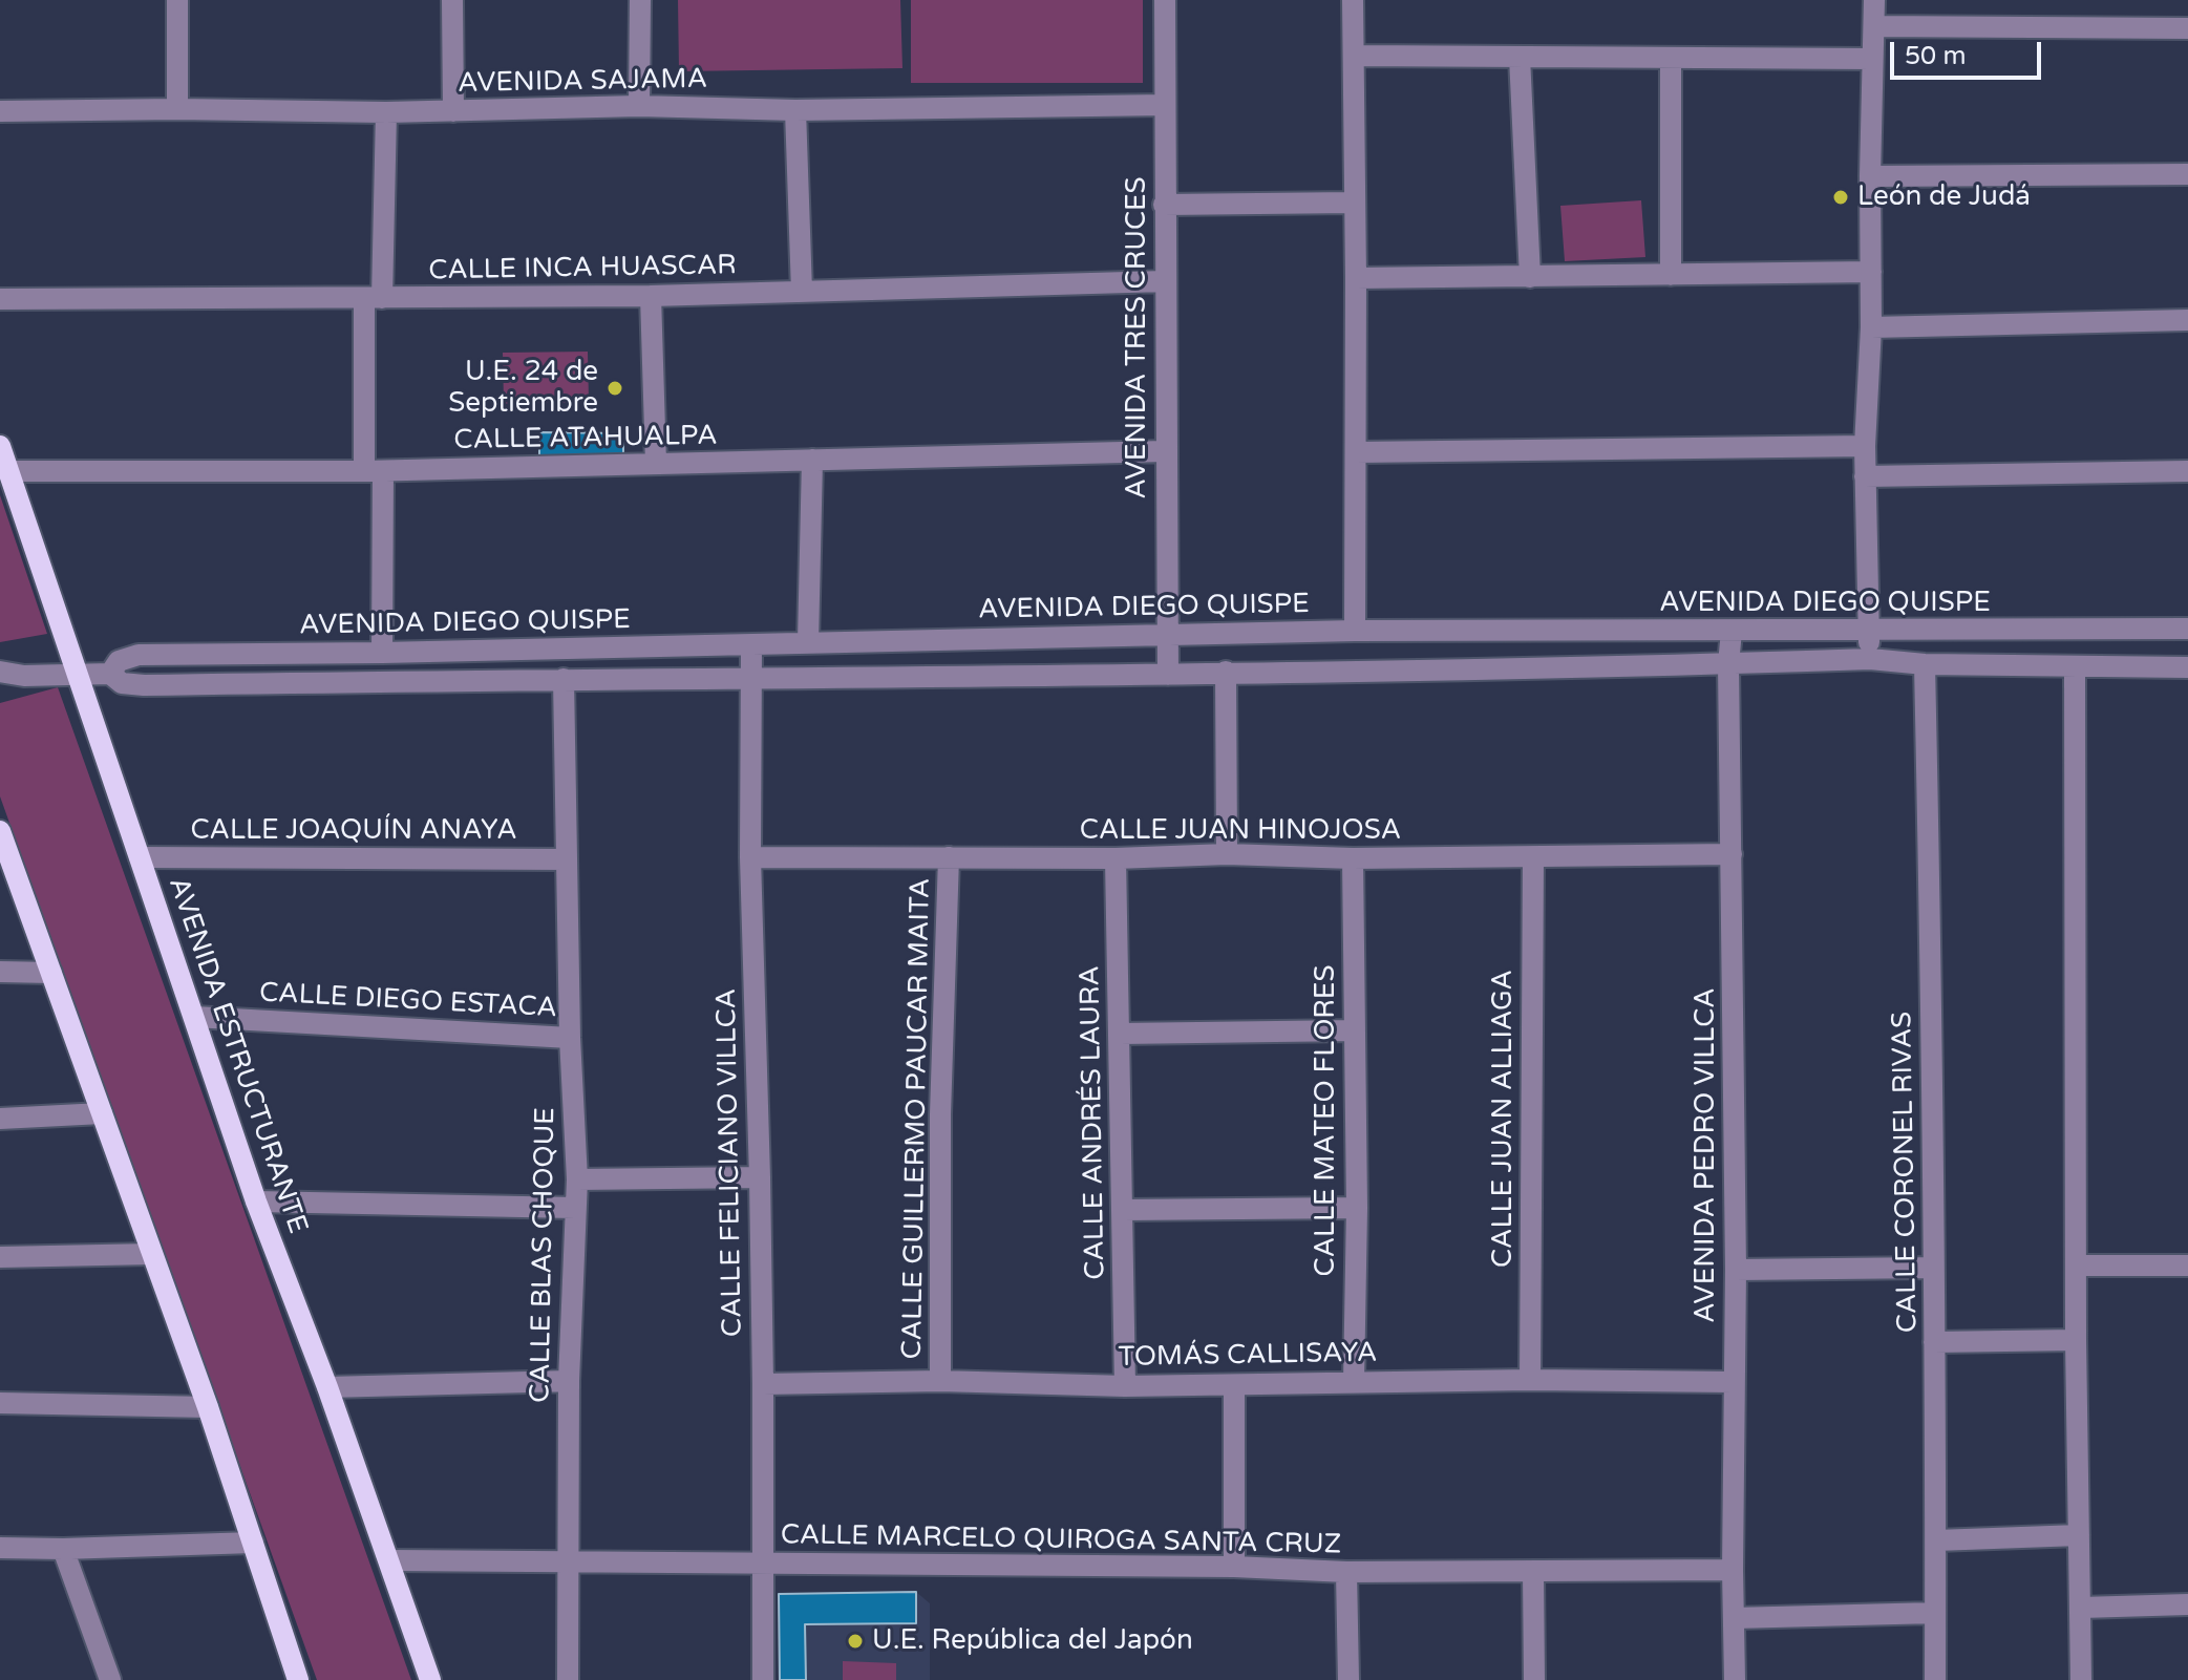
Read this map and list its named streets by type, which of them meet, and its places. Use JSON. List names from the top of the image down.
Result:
{
  "streets": {
    "main road": ["AVENIDA ESTRUCTURANTE"],
    "street": [
      "AVENIDA SAJAMA",
      "CALLE INCA HUASCAR",
      "AVENIDA TRES CRUCES",
      "CALLE ATAHUALPA",
      "AVENIDA DIEGO QUISPE",
      "CALLE JOAQUÍN ANAYA",
      "CALLE JUAN HINOJOSA",
      "CALLE DIEGO ESTACA",
      "CALLE GUILLERMO PAUCAR MAITA",
      "CALLE JUAN ALLIAGA",
      "CALLE MATEO FLORES",
      "CALLE ANDRÉS LAURA",
      "AVENIDA PEDRO VILLCA",
      "CALLE FELICIANO VILLCA",
      "CALLE CORONEL RIVAS",
      "CALLE BLAS CHOQUE",
      "TOMÁS CALLISAYA",
      "CALLE MARCELO QUIROGA SANTA CRUZ"
    ]
  },
  "crossings": [
    ["AVENIDA SAJAMA", "AVENIDA TRES CRUCES"],
    ["CALLE INCA HUASCAR", "AVENIDA TRES CRUCES"],
    ["AVENIDA TRES CRUCES", "CALLE ATAHUALPA"],
    ["AVENIDA TRES CRUCES", "AVENIDA DIEGO QUISPE"],
    ["CALLE ATAHUALPA", "AVENIDA ESTRUCTURANTE"],
    ["AVENIDA DIEGO QUISPE", "AVENIDA ESTRUCTURANTE"],
    ["AVENIDA DIEGO QUISPE", "AVENIDA PEDRO VILLCA"],
    ["AVENIDA DIEGO QUISPE", "CALLE FELICIANO VILLCA"],
    ["AVENIDA DIEGO QUISPE", "CALLE CORONEL RIVAS"],
    ["AVENIDA DIEGO QUISPE", "CALLE BLAS CHOQUE"],
    ["CALLE JOAQUÍN ANAYA", "AVENIDA ESTRUCTURANTE"],
    ["CALLE JOAQUÍN ANAYA", "CALLE BLAS CHOQUE"],
    ["CALLE JUAN HINOJOSA", "CALLE GUILLERMO PAUCAR MAITA"],
    ["CALLE JUAN HINOJOSA", "CALLE JUAN ALLIAGA"],
    ["CALLE JUAN HINOJOSA", "CALLE MATEO FLORES"],
    ["CALLE JUAN HINOJOSA", "CALLE ANDRÉS LAURA"],
    ["CALLE JUAN HINOJOSA", "AVENIDA PEDRO VILLCA"],
    ["CALLE JUAN HINOJOSA", "CALLE FELICIANO VILLCA"],
    ["CALLE DIEGO ESTACA", "AVENIDA ESTRUCTURANTE"],
    ["CALLE DIEGO ESTACA", "CALLE BLAS CHOQUE"],
    ["AVENIDA ESTRUCTURANTE", "CALLE MARCELO QUIROGA SANTA CRUZ"],
    ["CALLE GUILLERMO PAUCAR MAITA", "TOMÁS CALLISAYA"],
    ["CALLE JUAN ALLIAGA", "TOMÁS CALLISAYA"],
    ["CALLE MATEO FLORES", "TOMÁS CALLISAYA"],
    ["CALLE ANDRÉS LAURA", "TOMÁS CALLISAYA"],
    ["AVENIDA PEDRO VILLCA", "TOMÁS CALLISAYA"],
    ["AVENIDA PEDRO VILLCA", "CALLE MARCELO QUIROGA SANTA CRUZ"],
    ["CALLE FELICIANO VILLCA", "TOMÁS CALLISAYA"],
    ["CALLE FELICIANO VILLCA", "CALLE MARCELO QUIROGA SANTA CRUZ"],
    ["CALLE BLAS CHOQUE", "CALLE MARCELO QUIROGA SANTA CRUZ"]
  ],
  "places": ["León de Judá", "U.E. 24 de Septiembre", "U.E. República del Japón"],
  "scale_bar": "50 m"
}
